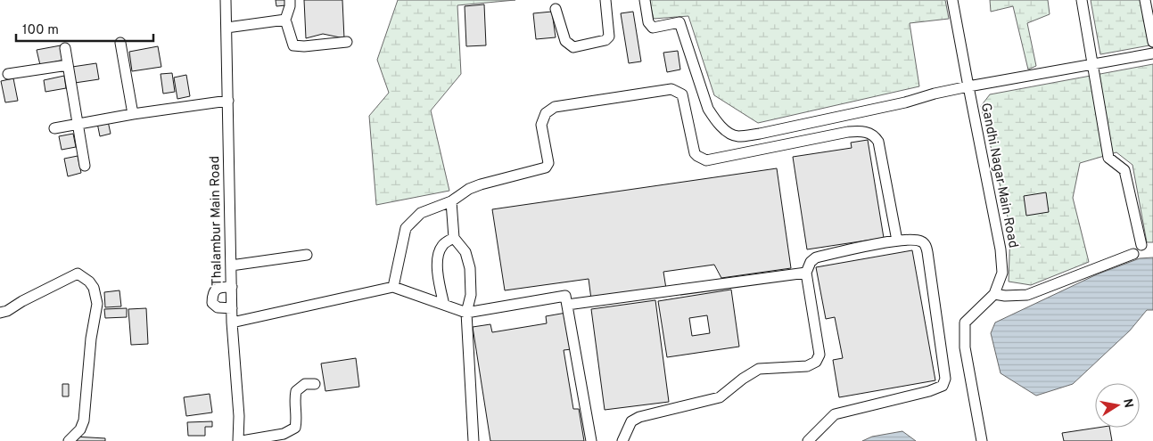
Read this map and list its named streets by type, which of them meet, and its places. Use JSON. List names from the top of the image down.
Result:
{
  "streets": {
    "street": ["Gandhi Nagar Main Road", "Thalambur Main Road"]
  },
  "scale_bar": "100 m",
  "north": "right"
}
